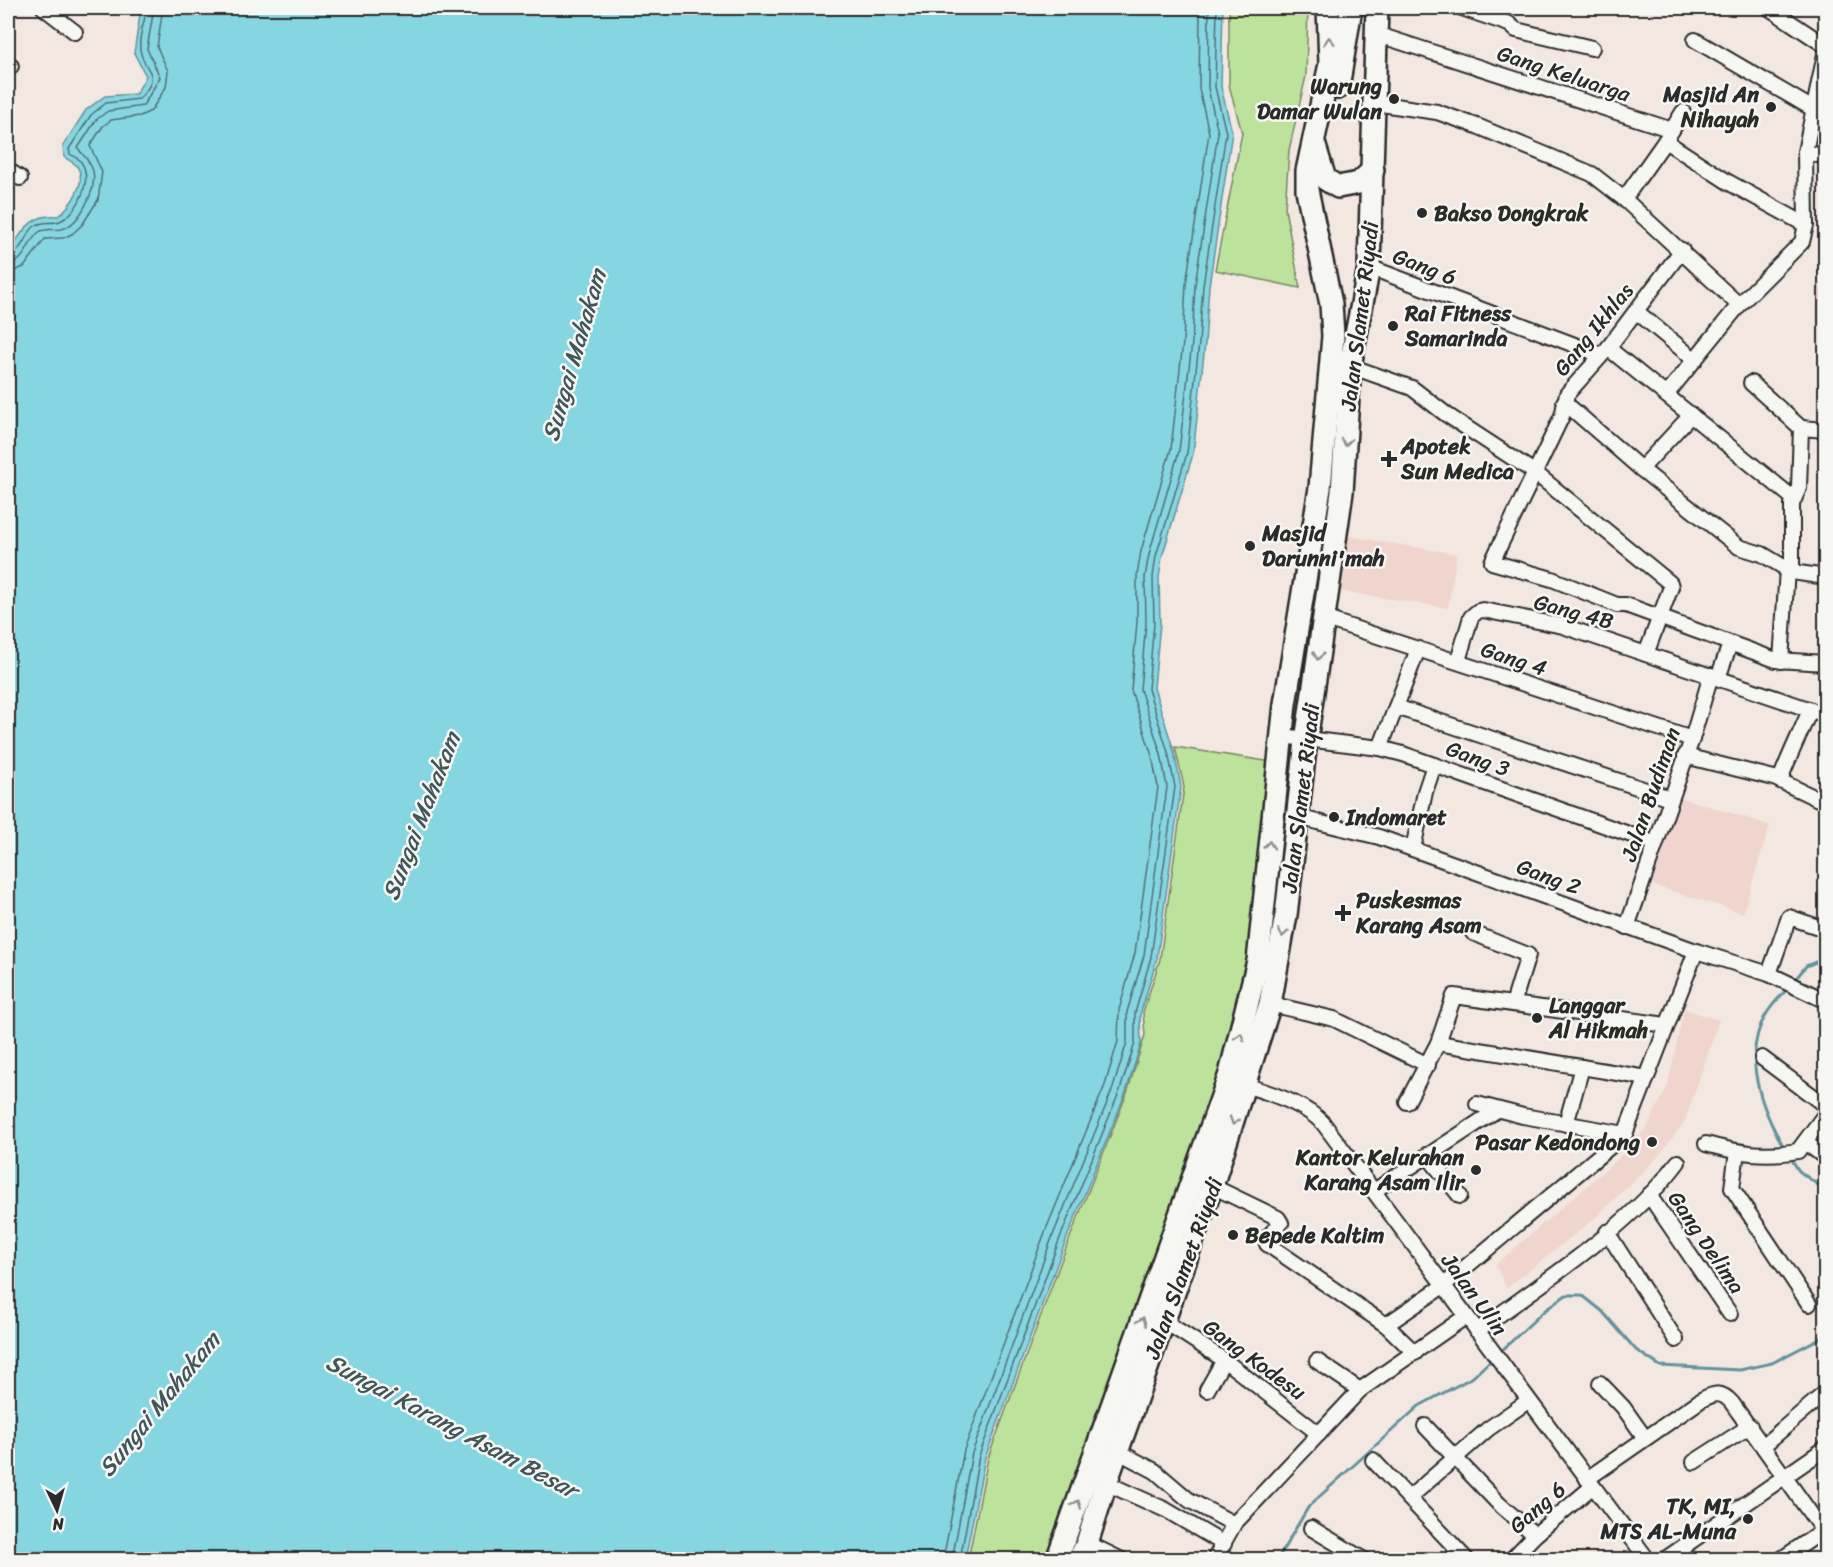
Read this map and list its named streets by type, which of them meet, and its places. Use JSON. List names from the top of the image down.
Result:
{
  "streets": {
    "highway": ["Jalan Slamet Riyadi"],
    "street": [
      "Gang Keluarga",
      "Gang 6",
      "Gang Ikhlas",
      "Gang 4B",
      "Gang 4",
      "Gang 3",
      "Jalan Budiman",
      "Gang 2",
      "Gang Delima",
      "Jalan Ulin",
      "Gang Kodesu"
    ]
  },
  "crossings": [
    ["Gang Keluarga", "Jalan Slamet Riyadi"],
    ["Gang 6", "Jalan Slamet Riyadi"],
    ["Gang 6", "Gang Ikhlas"],
    ["Gang 6", "Jalan Ulin"],
    ["Jalan Slamet Riyadi", "Gang 4"],
    ["Jalan Slamet Riyadi", "Gang 3"],
    ["Jalan Slamet Riyadi", "Gang 2"],
    ["Jalan Slamet Riyadi", "Jalan Ulin"],
    ["Jalan Slamet Riyadi", "Gang Kodesu"],
    ["Gang 4B", "Gang 4"],
    ["Gang 4B", "Jalan Budiman"],
    ["Gang 4", "Jalan Budiman"],
    ["Gang 3", "Jalan Budiman"],
    ["Jalan Budiman", "Gang 2"]
  ],
  "water": ["Sungai Mahakam", "Sungai Karang Asam Besar"],
  "places": {
    "other": [
      "Warung Damar Wulan",
      "Masjid An Nihayah",
      "Bakso Dongkrak",
      "Rai Fitness Samarinda",
      "Masjid Darunni'mah",
      "Indomaret",
      "Langgar Al Hikmah",
      "Pasar Kedondong",
      "Kantor Kelurahan Karang Asam Ilir",
      "Bepede Kaltim",
      "TK, MI, MTS AL-Muna"
    ],
    "health": ["Apotek Sun Medica", "Puskesmas Karang Asam"]
  },
  "north": "bottom"
}
